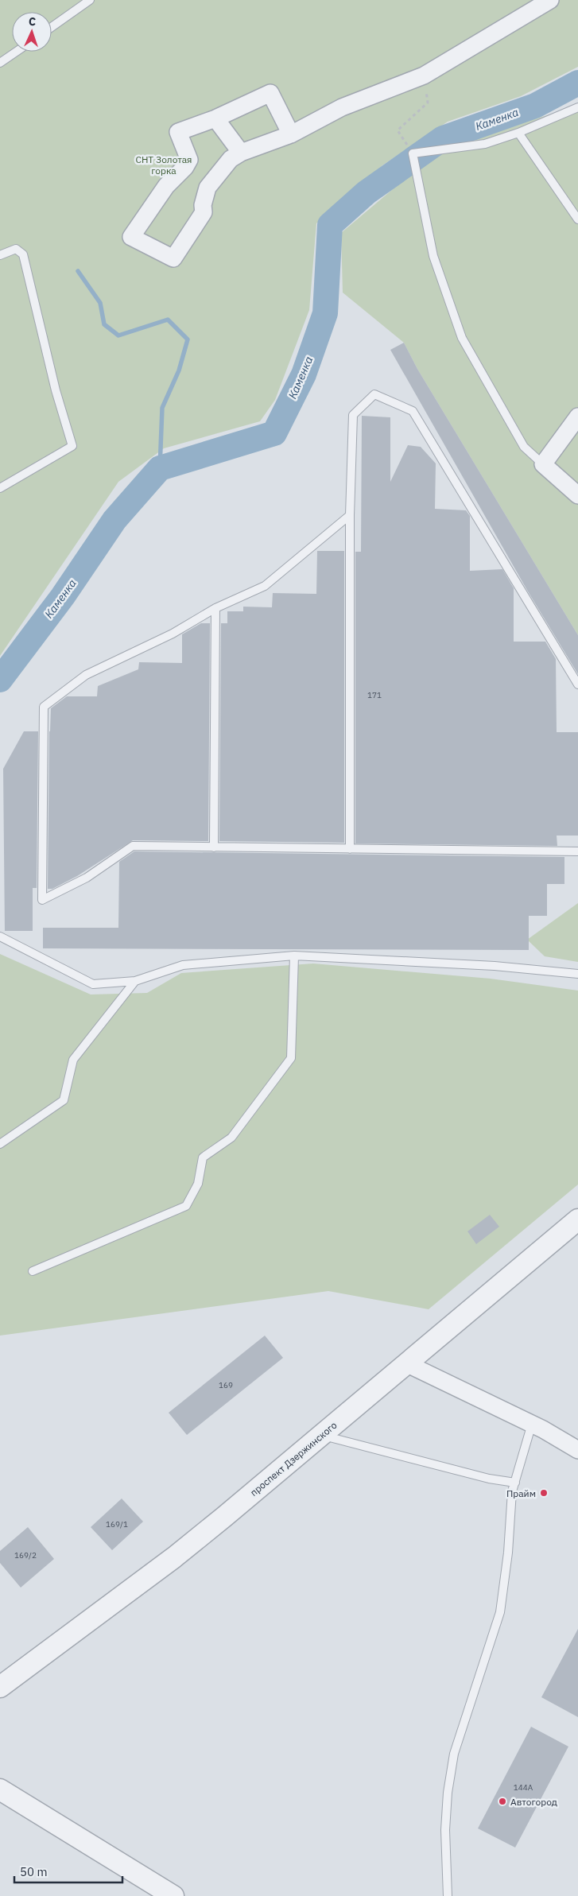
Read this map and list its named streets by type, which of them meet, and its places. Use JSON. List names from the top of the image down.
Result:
{
  "streets": {
    "street": ["проспект Дзержинского"]
  },
  "water": ["Каменка"],
  "parks": ["СНТ Золотая горка"],
  "places": ["Прайм", "Автогород"],
  "house_numbers": [
    "171",
    "169",
    "169/1",
    "169/2",
    "144А"
  ],
  "scale_bar": "50 m",
  "north": "top"
}
